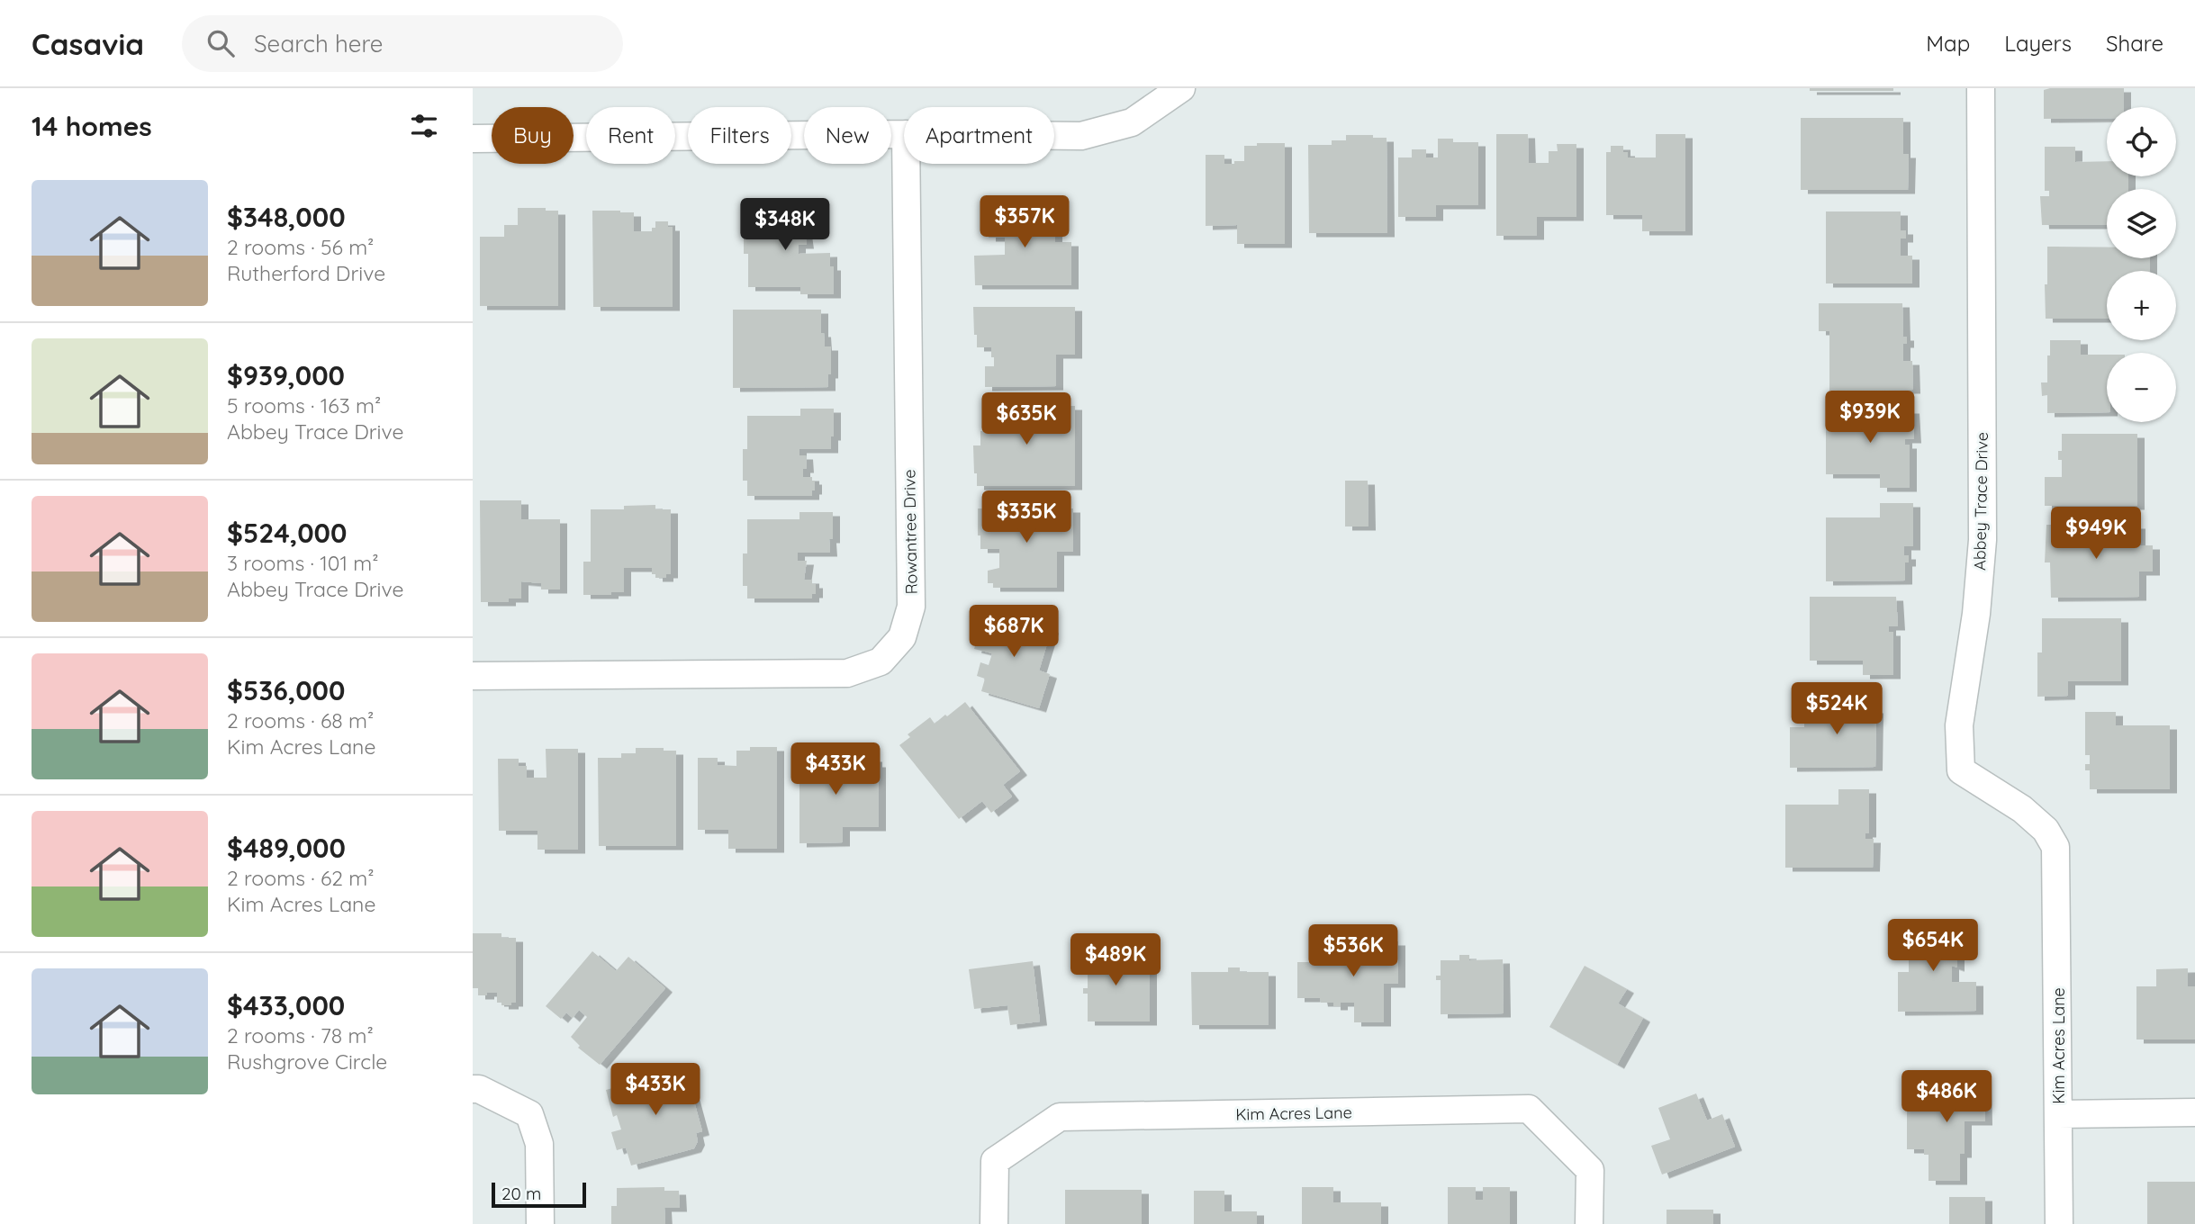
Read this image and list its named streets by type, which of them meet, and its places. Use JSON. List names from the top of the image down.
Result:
{
  "streets": {
    "street": ["Abbey Trace Drive", "Rowantree Drive", "Kim Acres Lane"]
  },
  "crossings": [
    ["Abbey Trace Drive", "Kim Acres Lane"]
  ],
  "scale_bar": "20 m",
  "page": {
    "header": "Casavia",
    "search": "Search here",
    "nav": ["Map", "Layers", "Share"],
    "heading": "14 homes",
    "map_buttons": ["+", "−"],
    "chip": [
      "Buy",
      "Rent",
      "Filters",
      "New",
      "Apartment"
    ],
    "list": [
      {
        "name": "$348,000",
        "note": "2 rooms · 56 m² · Rutherford Drive"
      },
      {
        "name": "$939,000",
        "note": "5 rooms · 163 m² · Abbey Trace Drive"
      },
      {
        "name": "$524,000",
        "note": "3 rooms · 101 m² · Abbey Trace Drive"
      },
      {
        "name": "$536,000",
        "note": "2 rooms · 68 m² · Kim Acres Lane"
      },
      {
        "name": "$489,000",
        "note": "2 rooms · 62 m² · Kim Acres Lane"
      },
      {
        "name": "$433,000",
        "note": "2 rooms · 78 m² · Rushgrove Circle"
      }
    ],
    "price": [
      "$357K",
      "$348K",
      "$939K",
      "$635K",
      "$335K",
      "$949K",
      "$687K",
      "$524K",
      "$433K",
      "$654K",
      "$536K",
      "$489K",
      "$433K",
      "$486K"
    ],
    "scale": "20 m"
  }
}
